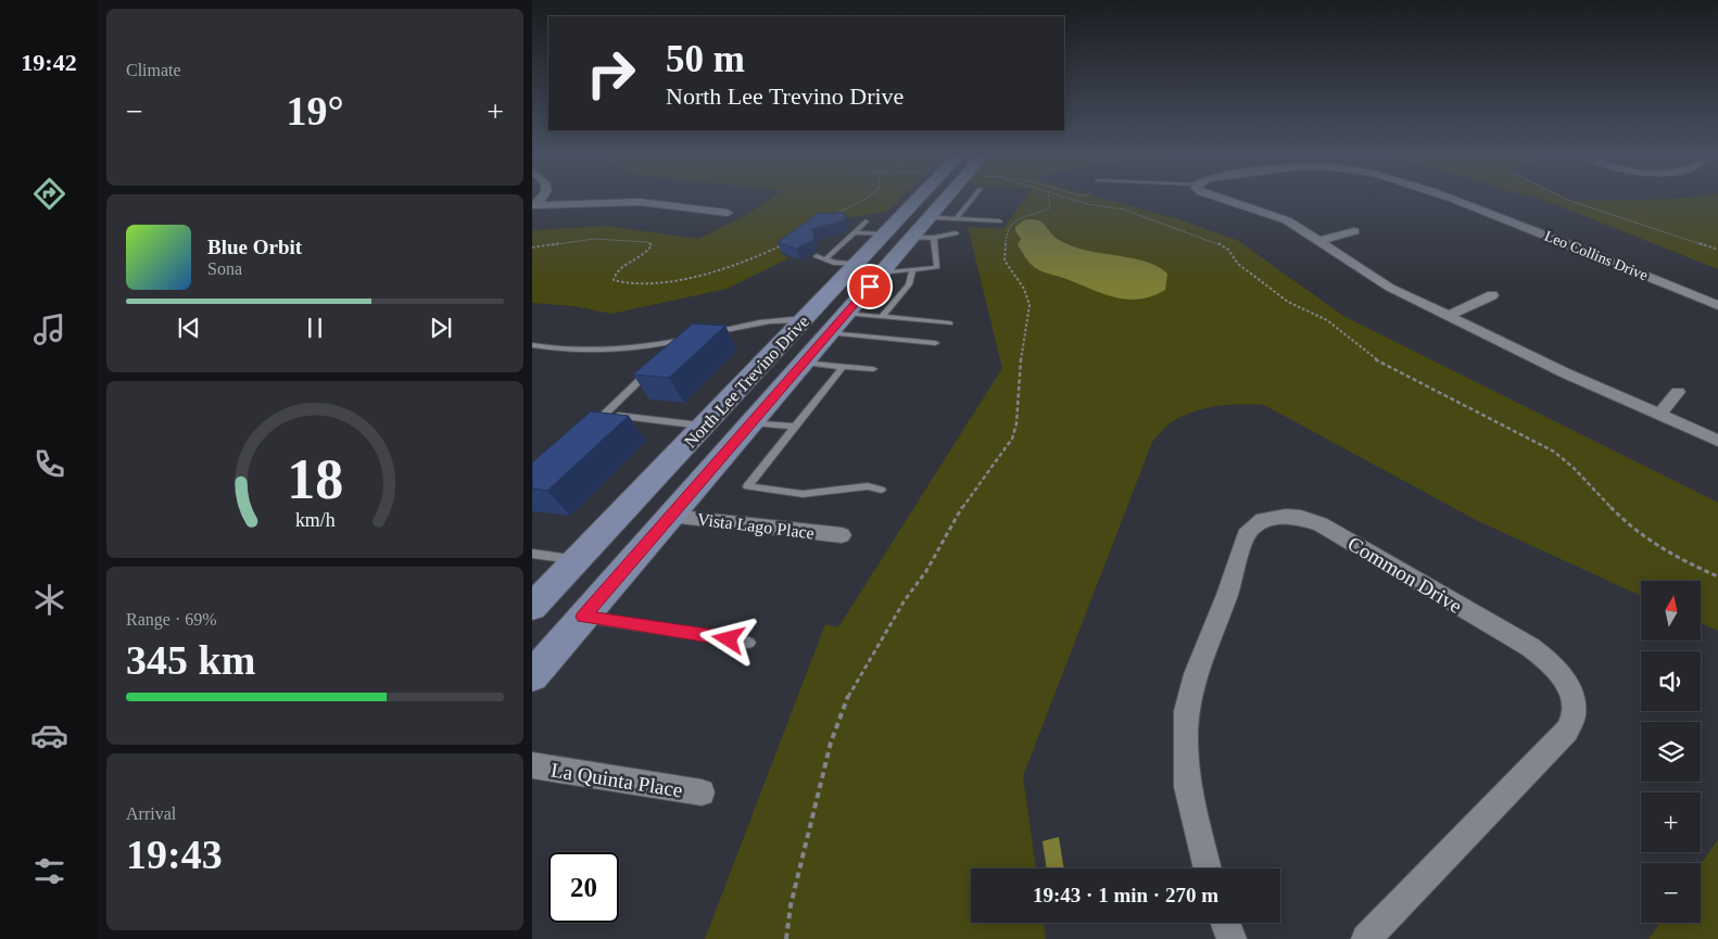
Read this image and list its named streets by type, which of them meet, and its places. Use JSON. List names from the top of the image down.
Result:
{
  "streets": {
    "main road": ["North Lee Trevino Drive"],
    "street": [
      "Leo Collins Drive",
      "Vista Lago Place",
      "Common Drive",
      "La Quinta Place"
    ]
  },
  "crossings": [
    ["North Lee Trevino Drive", "Vista Lago Place"]
  ],
  "north": "top",
  "page": {
    "tabs": "19:42",
    "tile": [
      "Climate",
      ["Range · 69%", "345 km"],
      ["Arrival", "19:43"]
    ],
    "turn": ["50 m", "North Lee Trevino Drive"],
    "heat": ["−", "19°", "+"],
    "song": ["Blue Orbit", "Sona"],
    "map_buttons": ["+", "−"],
    "limit": "20",
    "trip": "19:43 · 1 min · 270 m",
    "gauge": ["18", "km/h"]
  }
}
